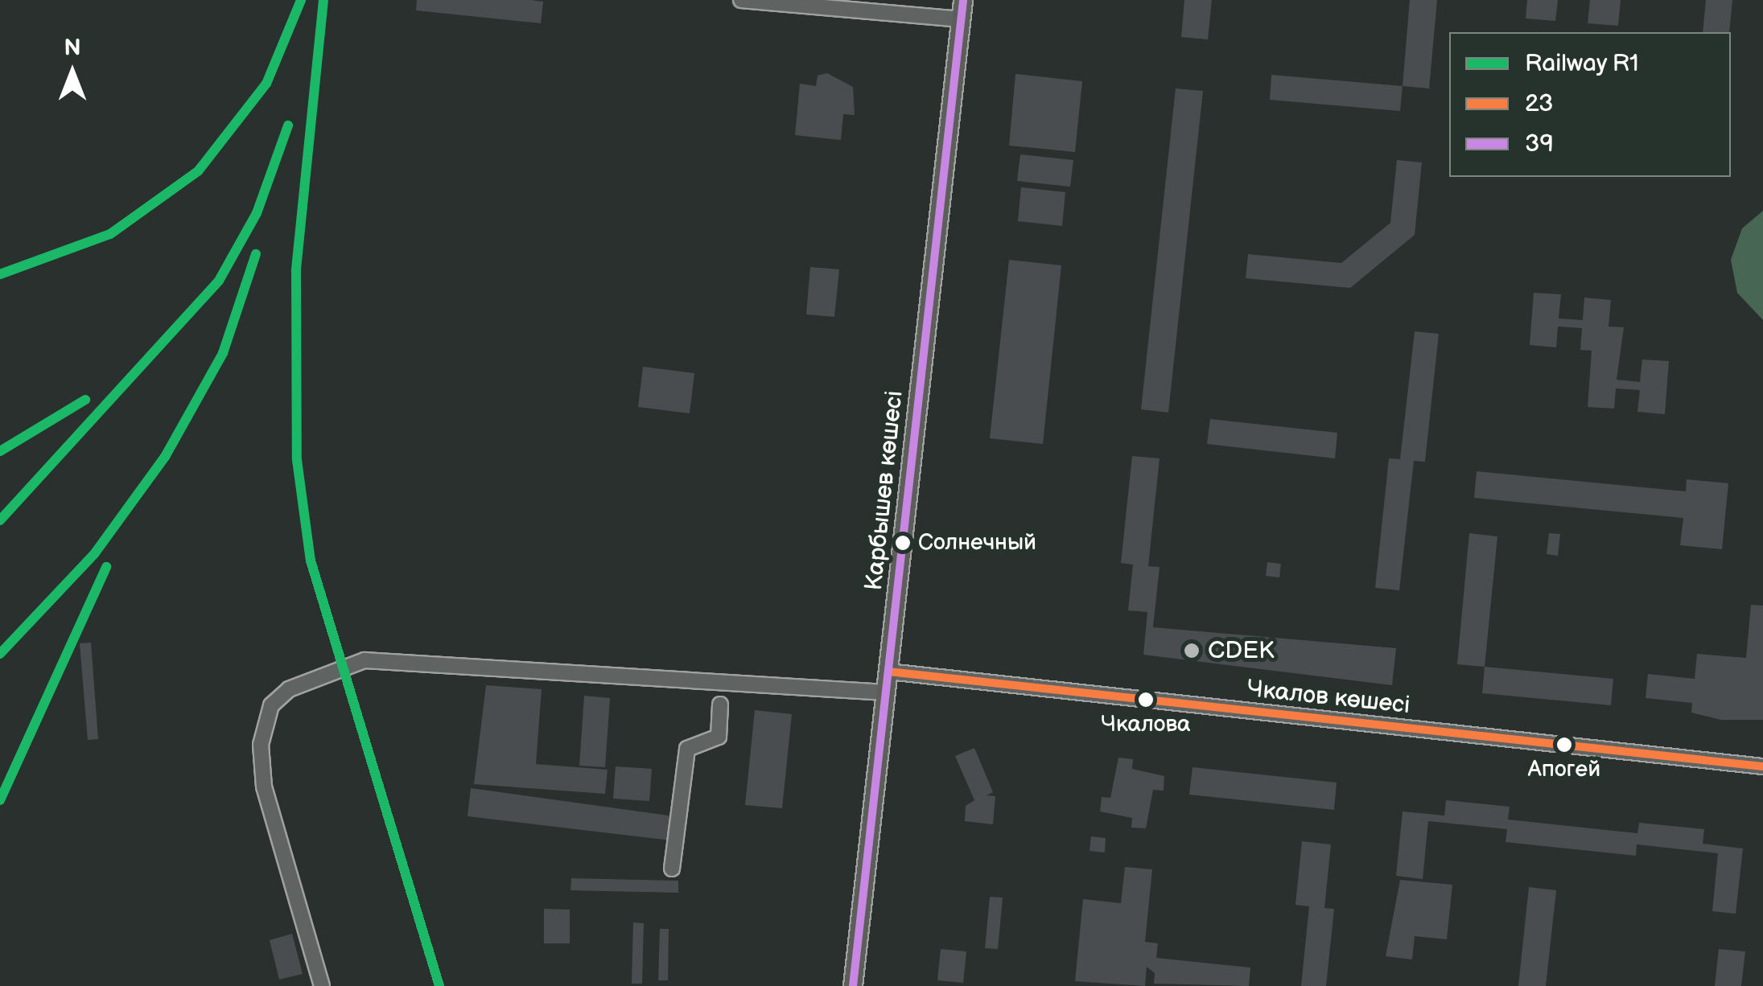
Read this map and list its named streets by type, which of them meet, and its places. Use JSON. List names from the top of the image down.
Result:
{
  "streets": {
    "main road": ["Карбышев көшесі"],
    "street": ["Чкалов көшесі"]
  },
  "crossings": [
    ["Карбышев көшесі", "Чкалов көшесі"]
  ],
  "places": [
    "Солнечный",
    "CDEK",
    "Чкалова",
    "Апогей"
  ],
  "lines": ["rail line R1", "transit line 39", "transit line 23"],
  "legend": ["Railway R1", "23", "39"],
  "north": "top"
}
